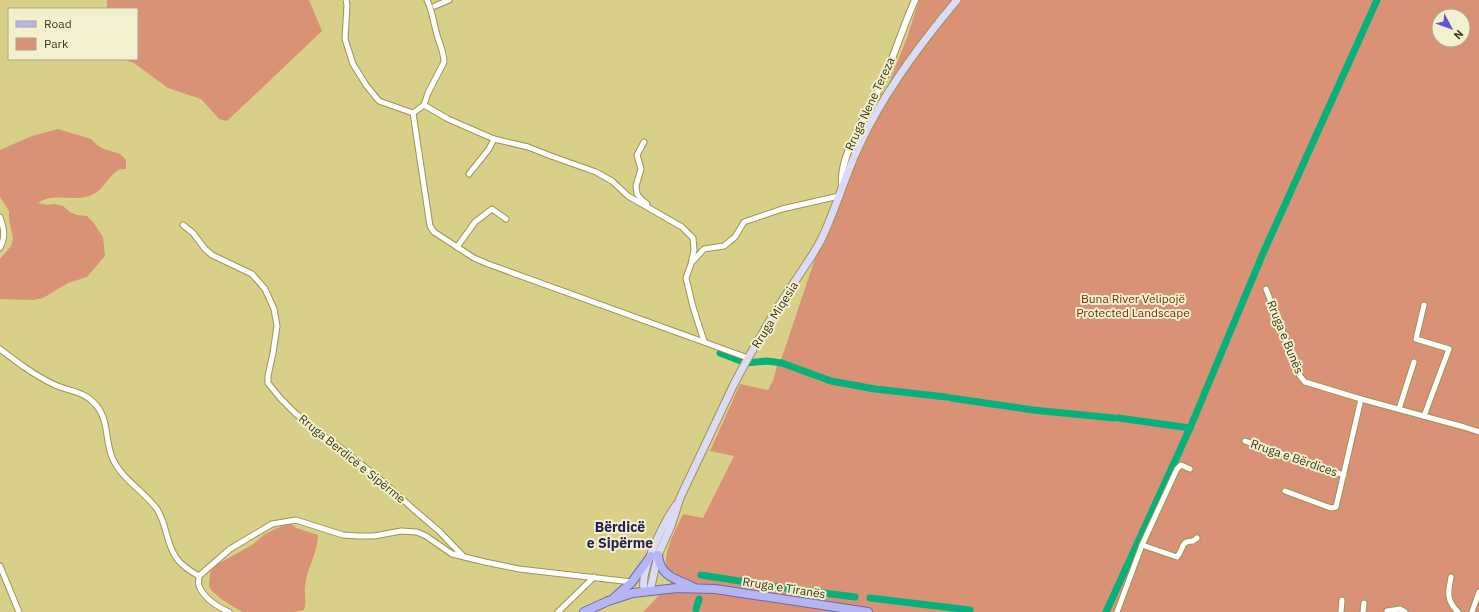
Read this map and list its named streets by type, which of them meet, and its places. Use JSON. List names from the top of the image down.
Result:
{
  "streets": {
    "main road": ["Rruga Miqesia", "Rruga e Tiranës"],
    "street": [
      "Rruga Nene Tereza",
      "Rruga e Bunës",
      "Rruga e Bërdices",
      "Rruga Berdicë e Sipërme"
    ]
  },
  "crossings": [
    ["Rruga Nene Tereza", "Rruga Miqesia"],
    ["Rruga Miqesia", "Rruga e Tiranës"],
    ["Rruga e Bunës", "Rruga e Bërdices"]
  ],
  "districts": ["Bërdicë e Sipërme"],
  "parks": ["Buna River Velipojë Protected Landscape"],
  "legend": ["Road", "Park"],
  "north": "bottom right"
}
